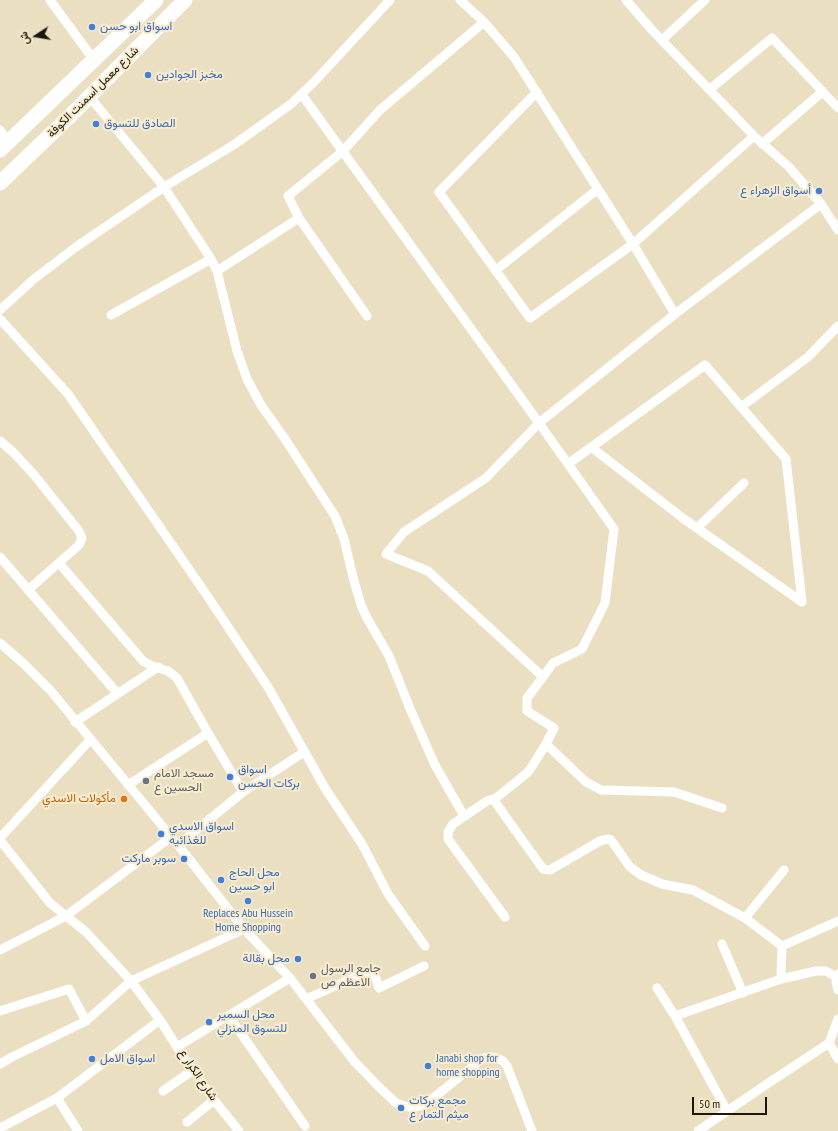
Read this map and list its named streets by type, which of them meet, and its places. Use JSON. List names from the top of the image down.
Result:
{
  "streets": {
    "main road": ["شارع معمل اسمنت الكوفة"],
    "street": ["شارع الكرار ع"]
  },
  "places": [
    "اسواق ابو حسن",
    "مخبز الجوادين",
    "الصادق للتسوق",
    "أسواق الزهراء ع",
    "اسواق بركات الحسن",
    "مسجد الامام الحسين ع",
    "مأكولات الاسدي",
    "اسواق الاسدي للغذائيه",
    "سوبر ماركت",
    "محل الحاج ابو حسين",
    "Replaces Abu Hussein Home Shopping",
    "محل بقالة",
    "جامع الرسول الاعظم ص",
    "محل السمير للتسوق المنزلي",
    "اسواق الامل",
    "Janabi shop for home shopping",
    "مجمع بركات ميثم التمار ع"
  ],
  "scale_bar": "50 m",
  "north": "left"
}
